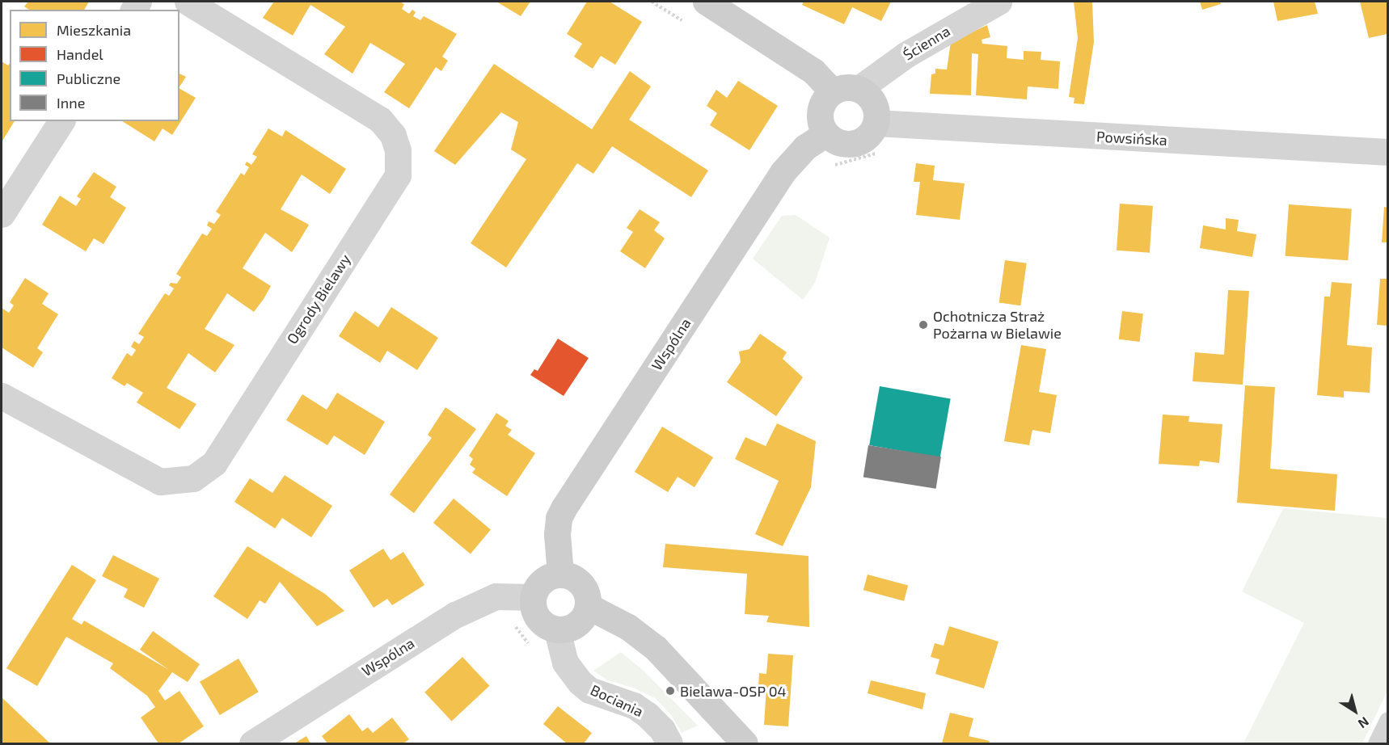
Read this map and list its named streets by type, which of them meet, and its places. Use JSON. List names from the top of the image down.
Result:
{
  "streets": {
    "street": [
      "Ścienna",
      "Powsińska",
      "Ogrody Bielawy",
      "Wspólna",
      "Bociania"
    ]
  },
  "crossings": [
    ["Ścienna", "Powsińska"],
    ["Ścienna", "Wspólna"],
    ["Powsińska", "Wspólna"],
    ["Wspólna", "Bociania"]
  ],
  "places": ["Ochotnicza Straż Pożarna w Bielawie", "Bielawa-OSP 04"],
  "legend": [
    "Mieszkania",
    "Handel",
    "Publiczne",
    "Inne"
  ],
  "north": "bottom right"
}
